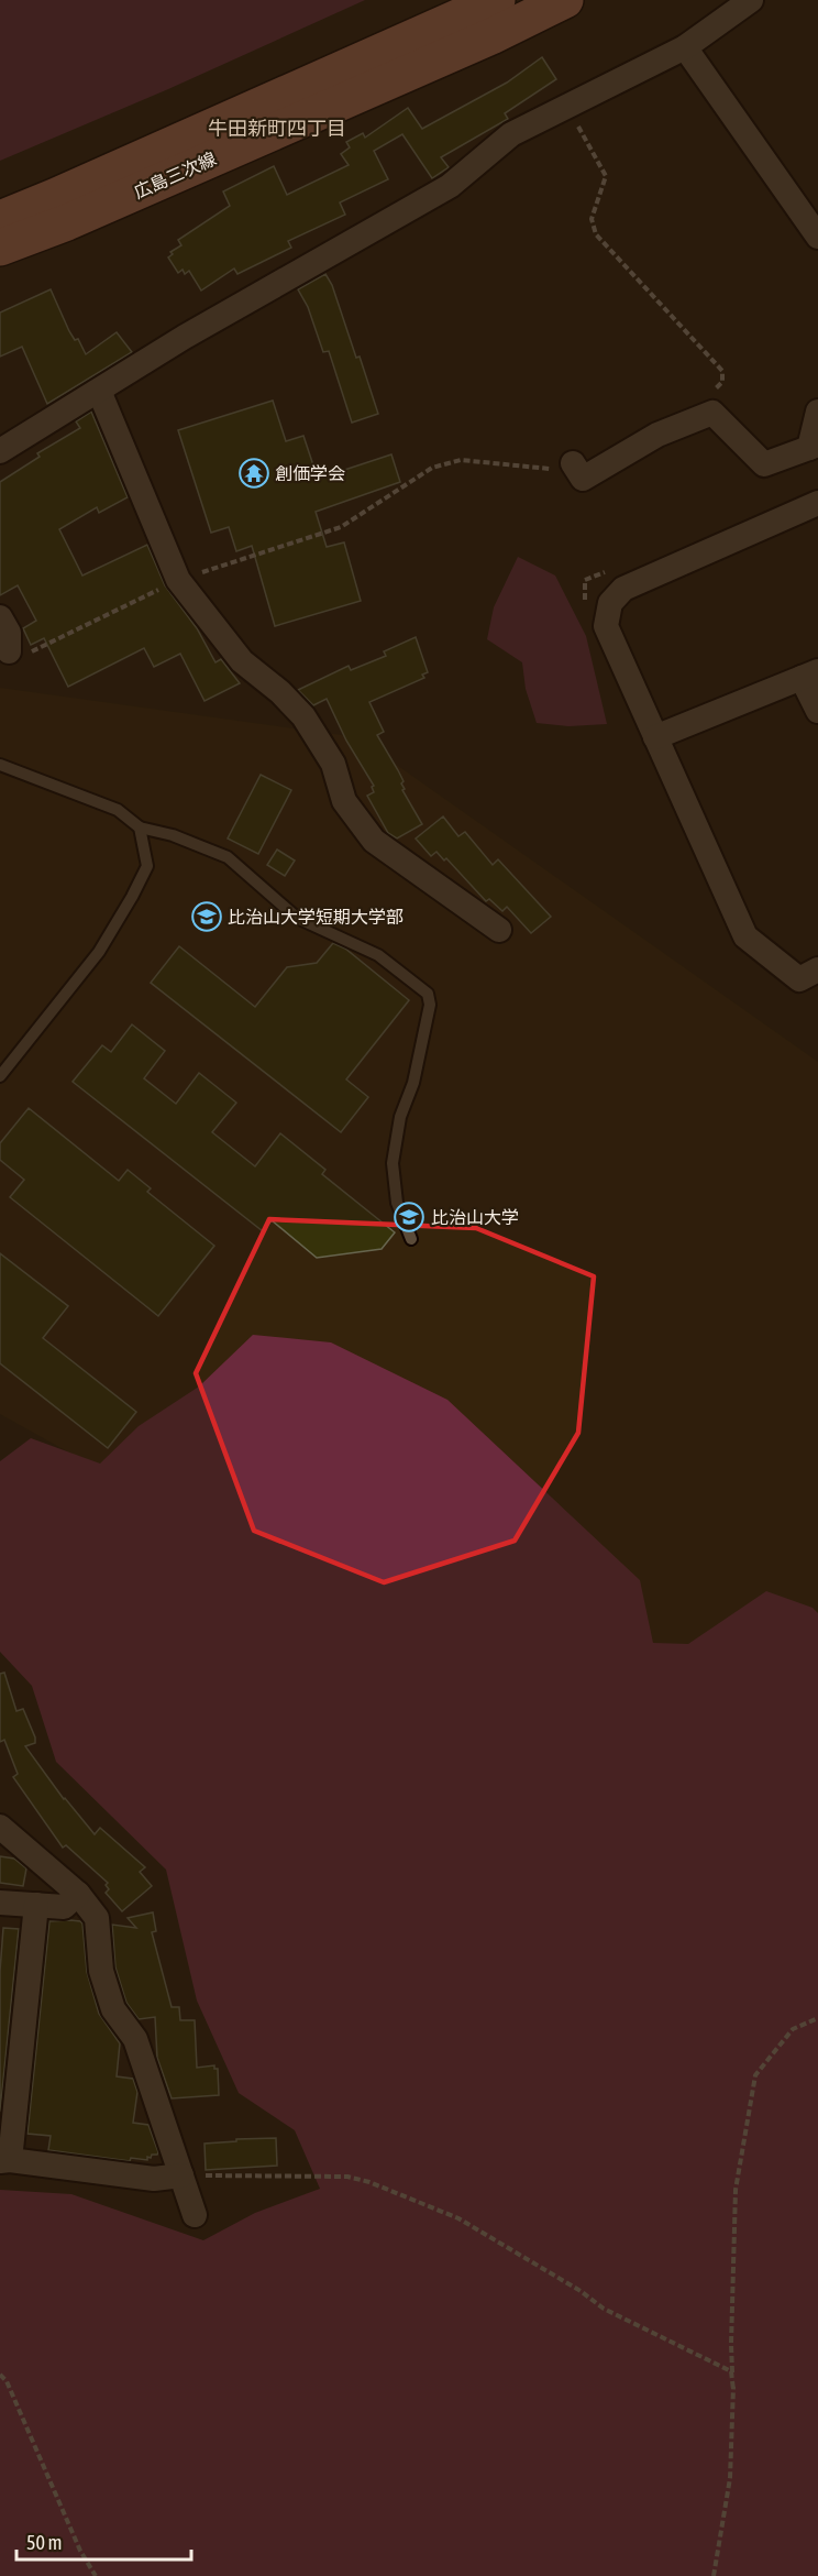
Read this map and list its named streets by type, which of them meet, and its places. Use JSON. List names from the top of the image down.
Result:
{
  "streets": {
    "main road": ["広島三次線"]
  },
  "districts": ["牛田新町四丁目"],
  "places": {
    "temple": ["創価学会"],
    "school or university": ["比治山大学短期大学部", "比治山大学"]
  },
  "scale_bar": "50 m"
}
